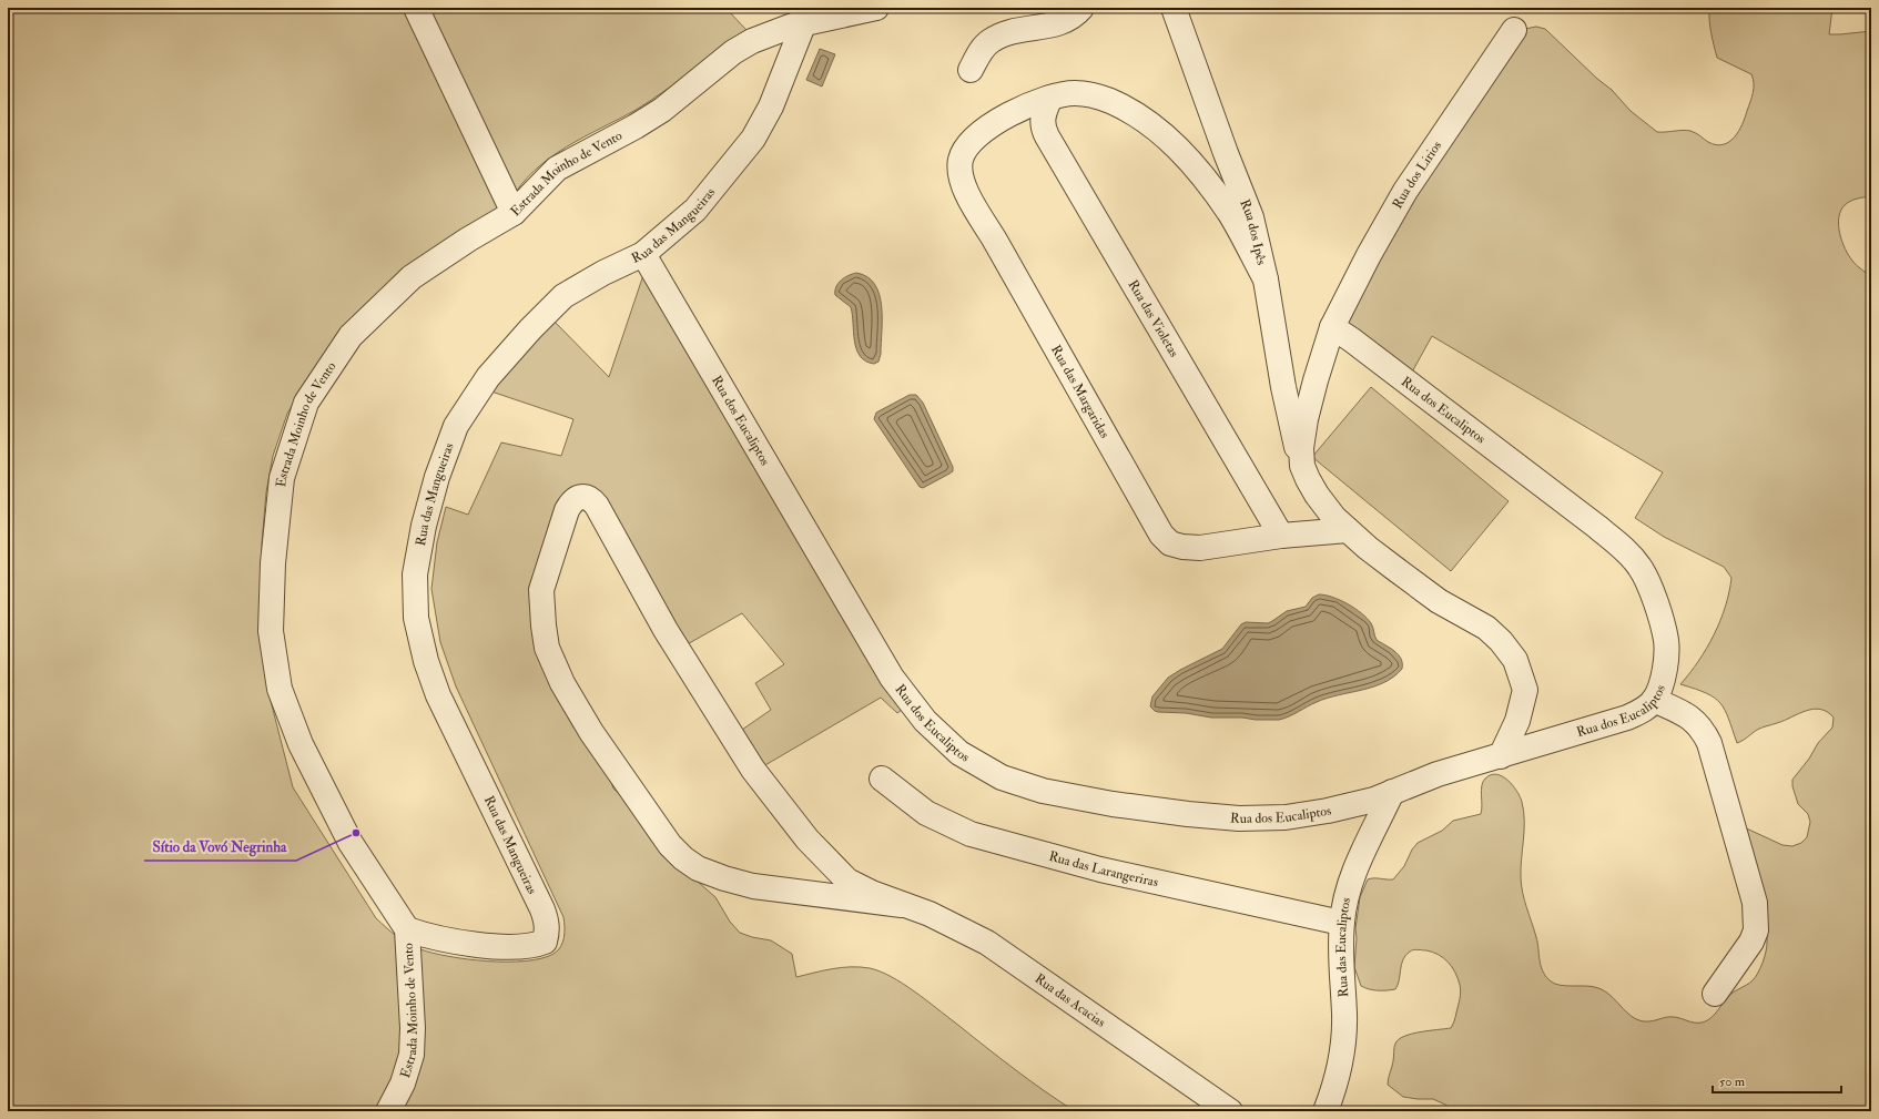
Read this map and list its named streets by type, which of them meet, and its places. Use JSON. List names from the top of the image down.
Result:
{
  "streets": {
    "street": [
      "Estrada Moinho de Vento",
      "Rua dos Lirios",
      "Rua das Mangueiras",
      "Rua dos Ipês",
      "Rua das Violetas",
      "Rua das Margaridas",
      "Rua dos Eucaliptos",
      "Rua das Larangeriras",
      "Rua das Eucaliptos",
      "Rua das Acacias"
    ]
  },
  "crossings": [
    ["Estrada Moinho de Vento", "Rua das Mangueiras"],
    ["Rua dos Lirios", "Rua dos Ipês"],
    ["Rua dos Lirios", "Rua dos Eucaliptos"],
    ["Rua das Mangueiras", "Rua dos Eucaliptos"],
    ["Rua dos Ipês", "Rua das Margaridas"],
    ["Rua das Violetas", "Rua das Margaridas"],
    ["Rua dos Eucaliptos", "Rua das Eucaliptos"],
    ["Rua das Larangeriras", "Rua das Eucaliptos"]
  ],
  "places": ["Sítio da Vovó Negrinha"],
  "scale_bar": "50 m"
}
